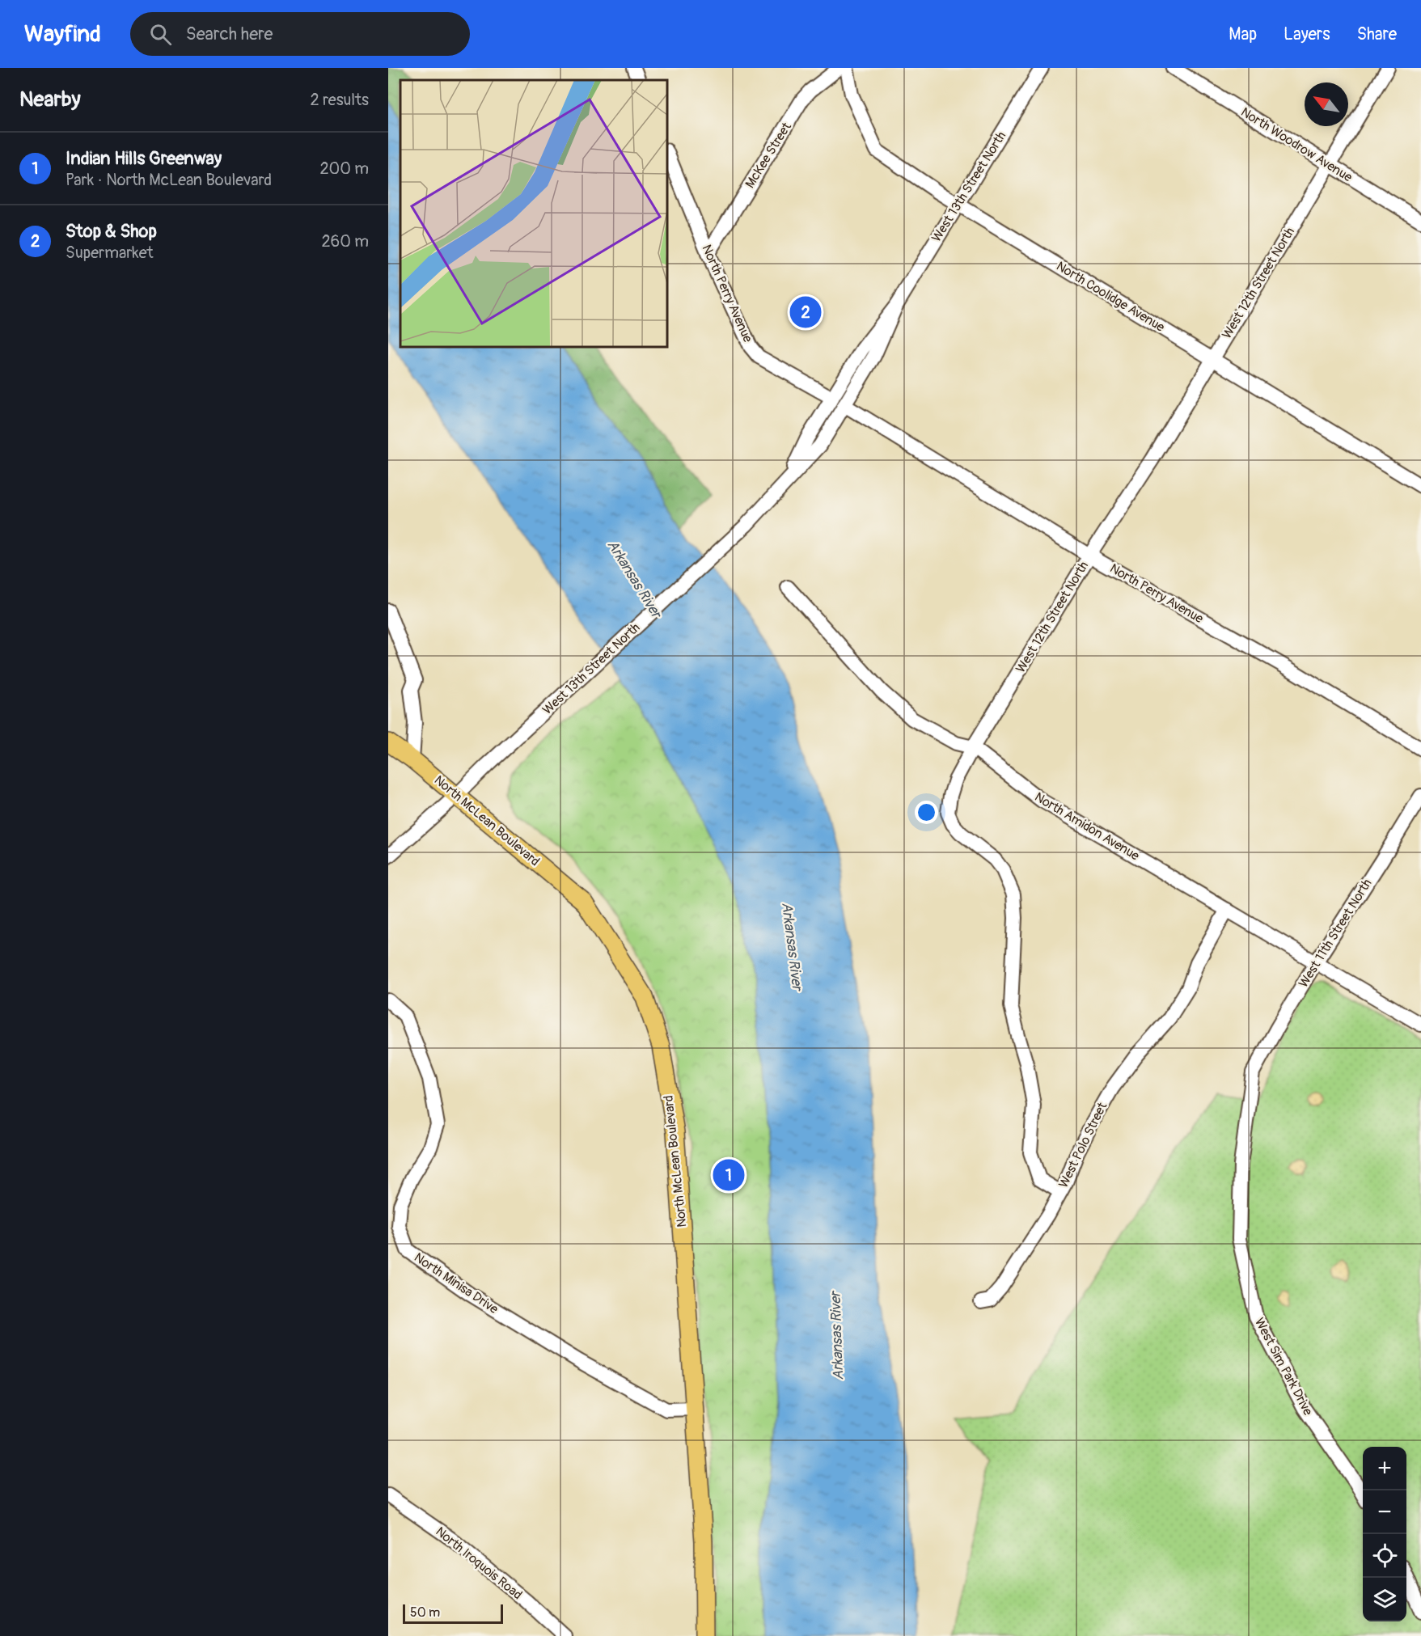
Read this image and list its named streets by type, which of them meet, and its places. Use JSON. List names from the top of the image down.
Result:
{
  "streets": {
    "main road": ["North McLean Boulevard"],
    "street": [
      "North Woodrow Avenue",
      "McKee Street",
      "West 13th Street North",
      "West 12th Street North",
      "North Perry Avenue",
      "North Coolidge Avenue",
      "North Amidon Avenue",
      "West 11th Street North",
      "West Polo Street",
      "North Minisa Drive",
      "West Sim Park Drive",
      "North Iroquois Road"
    ]
  },
  "crossings": [
    ["North Woodrow Avenue", "West 12th Street North"],
    ["McKee Street", "North Perry Avenue"],
    ["West 13th Street North", "North Perry Avenue"],
    ["West 13th Street North", "North Coolidge Avenue"],
    ["West 13th Street North", "North McLean Boulevard"],
    ["West 12th Street North", "North Perry Avenue"],
    ["West 12th Street North", "North Coolidge Avenue"],
    ["West 12th Street North", "North Amidon Avenue"],
    ["West 12th Street North", "West Polo Street"],
    ["North McLean Boulevard", "North Minisa Drive"],
    ["North Amidon Avenue", "West 11th Street North"],
    ["North Amidon Avenue", "West Polo Street"],
    ["West 11th Street North", "West Sim Park Drive"]
  ],
  "water": ["Arkansas River"],
  "scale_bar": "50 m",
  "north": "top left",
  "page": {
    "header": "Wayfind",
    "search": "Search here",
    "nav": ["Map", "Layers", "Share"],
    "heading": ["Nearby", "2 results"],
    "list": [
      {
        "mark": "1",
        "name": "Indian Hills Greenway",
        "note": "Park · North McLean Boulevard",
        "value": "200 m"
      },
      {
        "mark": "2",
        "name": "Stop & Shop",
        "note": "Supermarket",
        "value": "260 m"
      }
    ],
    "pins": ["2", "1"],
    "map_buttons": ["+", "−"],
    "scale": "50 m"
  }
}
